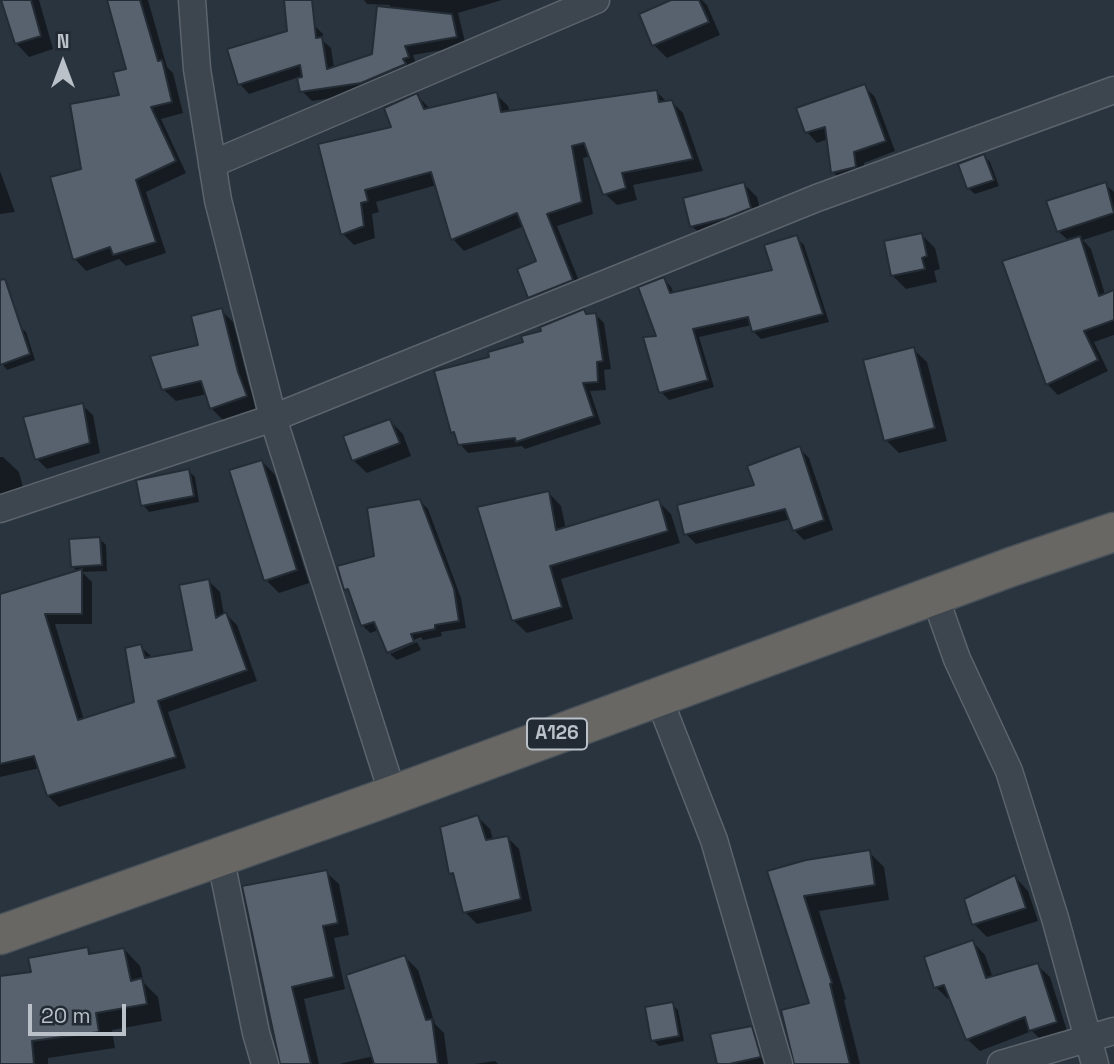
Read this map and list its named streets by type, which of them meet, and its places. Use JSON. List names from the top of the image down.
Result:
{
  "streets": {
    "highway": ["A126"]
  },
  "scale_bar": "20 m",
  "north": "top"
}
